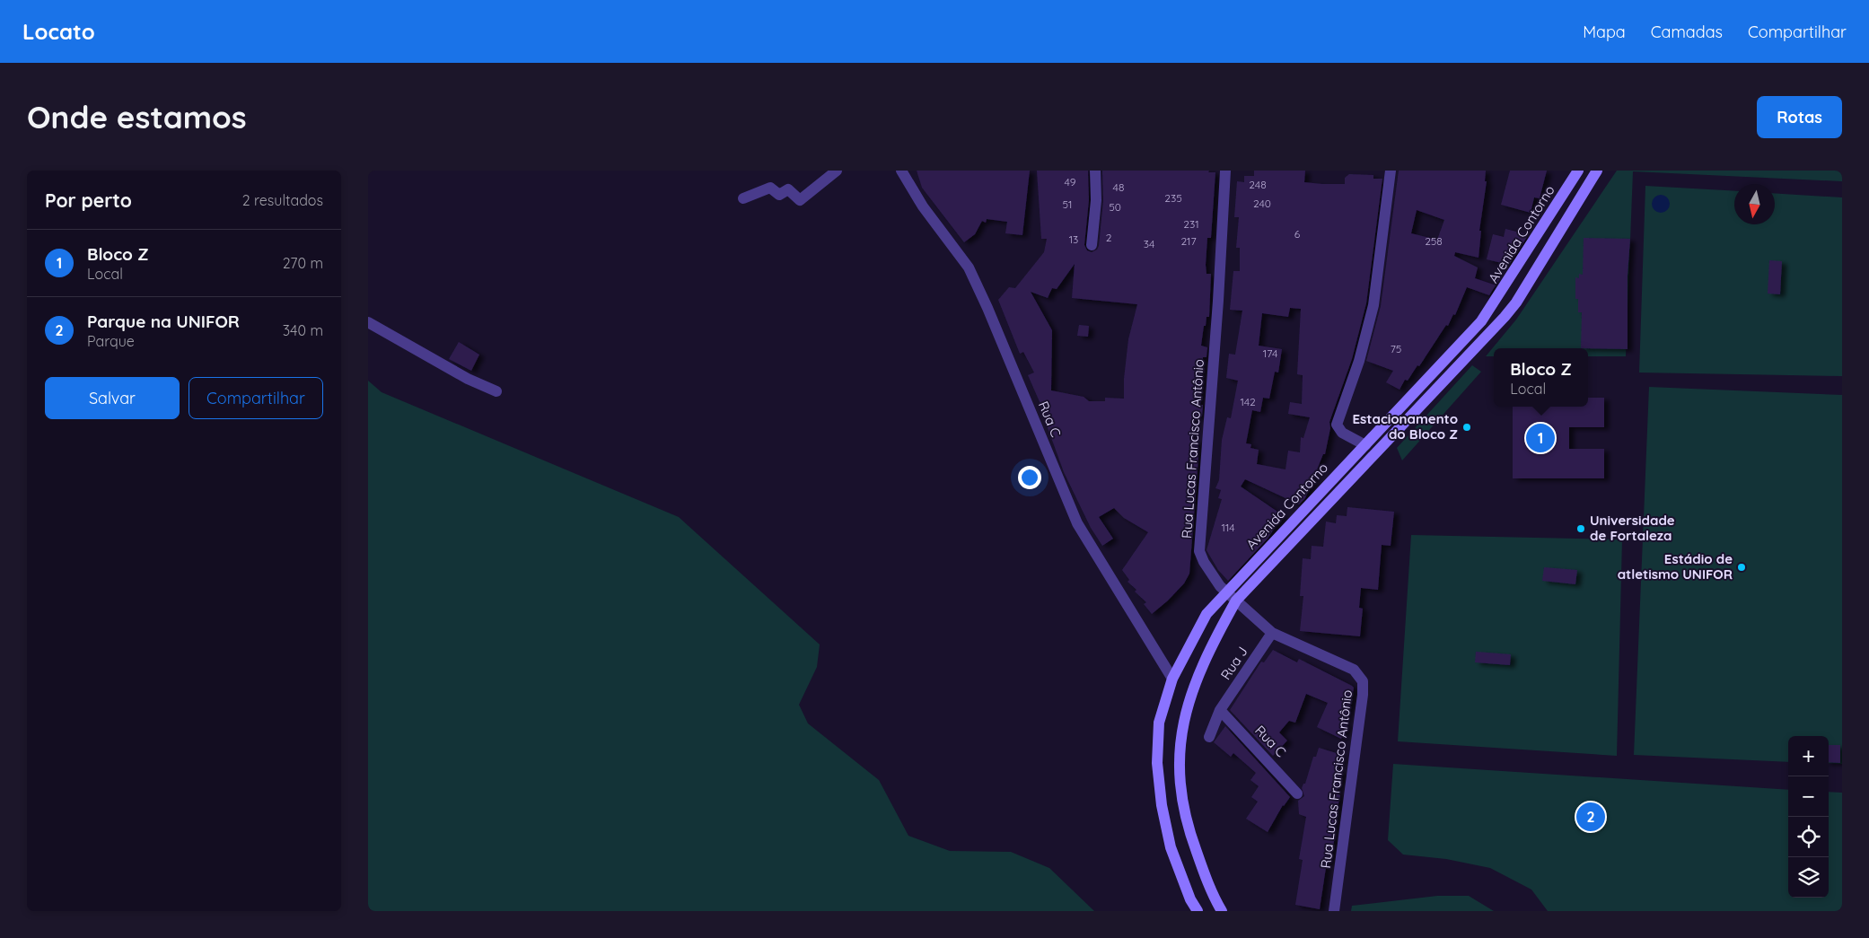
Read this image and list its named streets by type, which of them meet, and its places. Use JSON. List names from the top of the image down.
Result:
{
  "streets": {
    "street": [
      "Avenida Contorno",
      "Rua C",
      "Rua Lucas Francisco Antônio",
      "Rua J"
    ]
  },
  "crossings": [
    ["Avenida Contorno", "Rua C"],
    ["Avenida Contorno", "Rua Lucas Francisco Antônio"],
    ["Rua C", "Rua J"],
    ["Rua Lucas Francisco Antônio", "Rua J"]
  ],
  "places": ["Estacionamento do Bloco Z", "Universidade de Fortaleza", "Estádio de atletismo UNIFOR"],
  "house_numbers": [
    "49",
    "248",
    "48",
    "235",
    "240",
    "51",
    "50",
    "231",
    "6",
    "2",
    "13",
    "217",
    "258",
    "34",
    "75",
    "174",
    "142",
    "114"
  ],
  "north": "bottom",
  "page": {
    "header": "Locato",
    "nav": ["Mapa", "Camadas", "Compartilhar"],
    "buttons": [
      "Rotas",
      ["Salvar", "Compartilhar"]
    ],
    "title": "Onde estamos",
    "heading": ["Por perto", "2 resultados"],
    "list": [
      {
        "mark": "1",
        "name": "Bloco Z",
        "note": "Local",
        "value": "270 m"
      },
      {
        "mark": "2",
        "name": "Parque na UNIFOR",
        "note": "Parque",
        "value": "340 m"
      }
    ],
    "popup": ["Bloco Z", "Local"],
    "pins": ["1", "2"],
    "map_buttons": ["+", "−"]
  }
}
